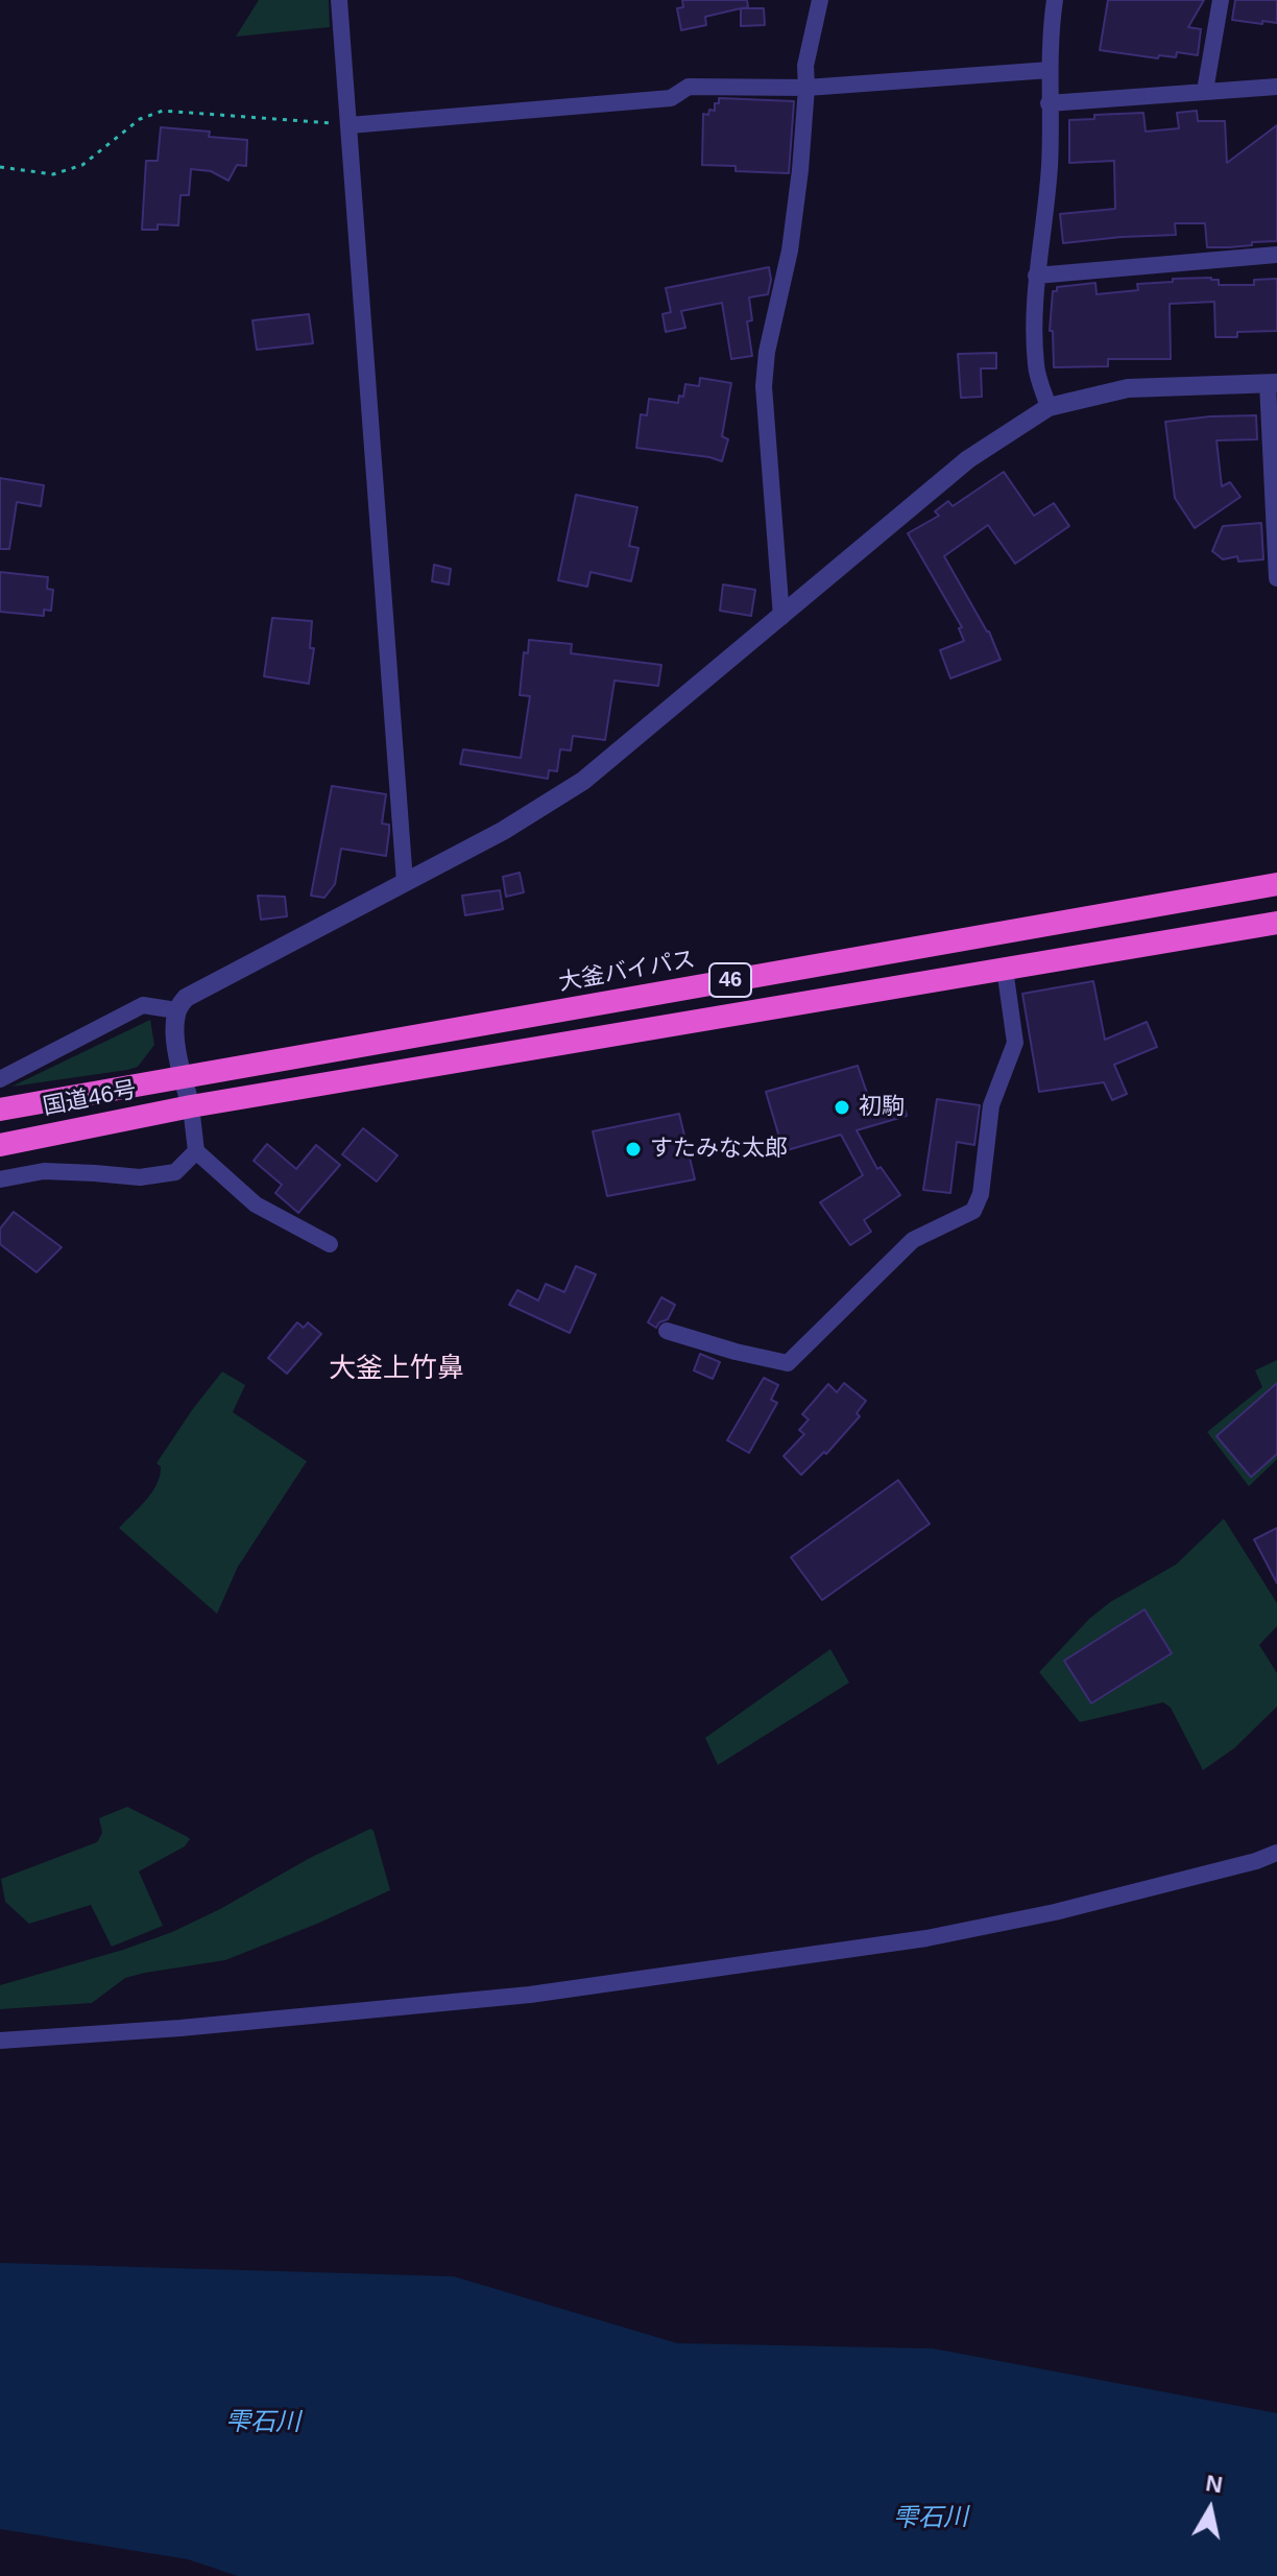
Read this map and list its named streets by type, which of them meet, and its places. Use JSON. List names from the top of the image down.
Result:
{
  "streets": {
    "highway": ["大釜バイパス", "46", "国道46号"]
  },
  "crossings": [
    ["大釜バイパス", "国道46号"],
    ["46", "国道46号"]
  ],
  "districts": ["大釜上竹鼻"],
  "water": ["雫石川"],
  "places": ["初駒", "すたみな太郎"],
  "north": "top"
}
